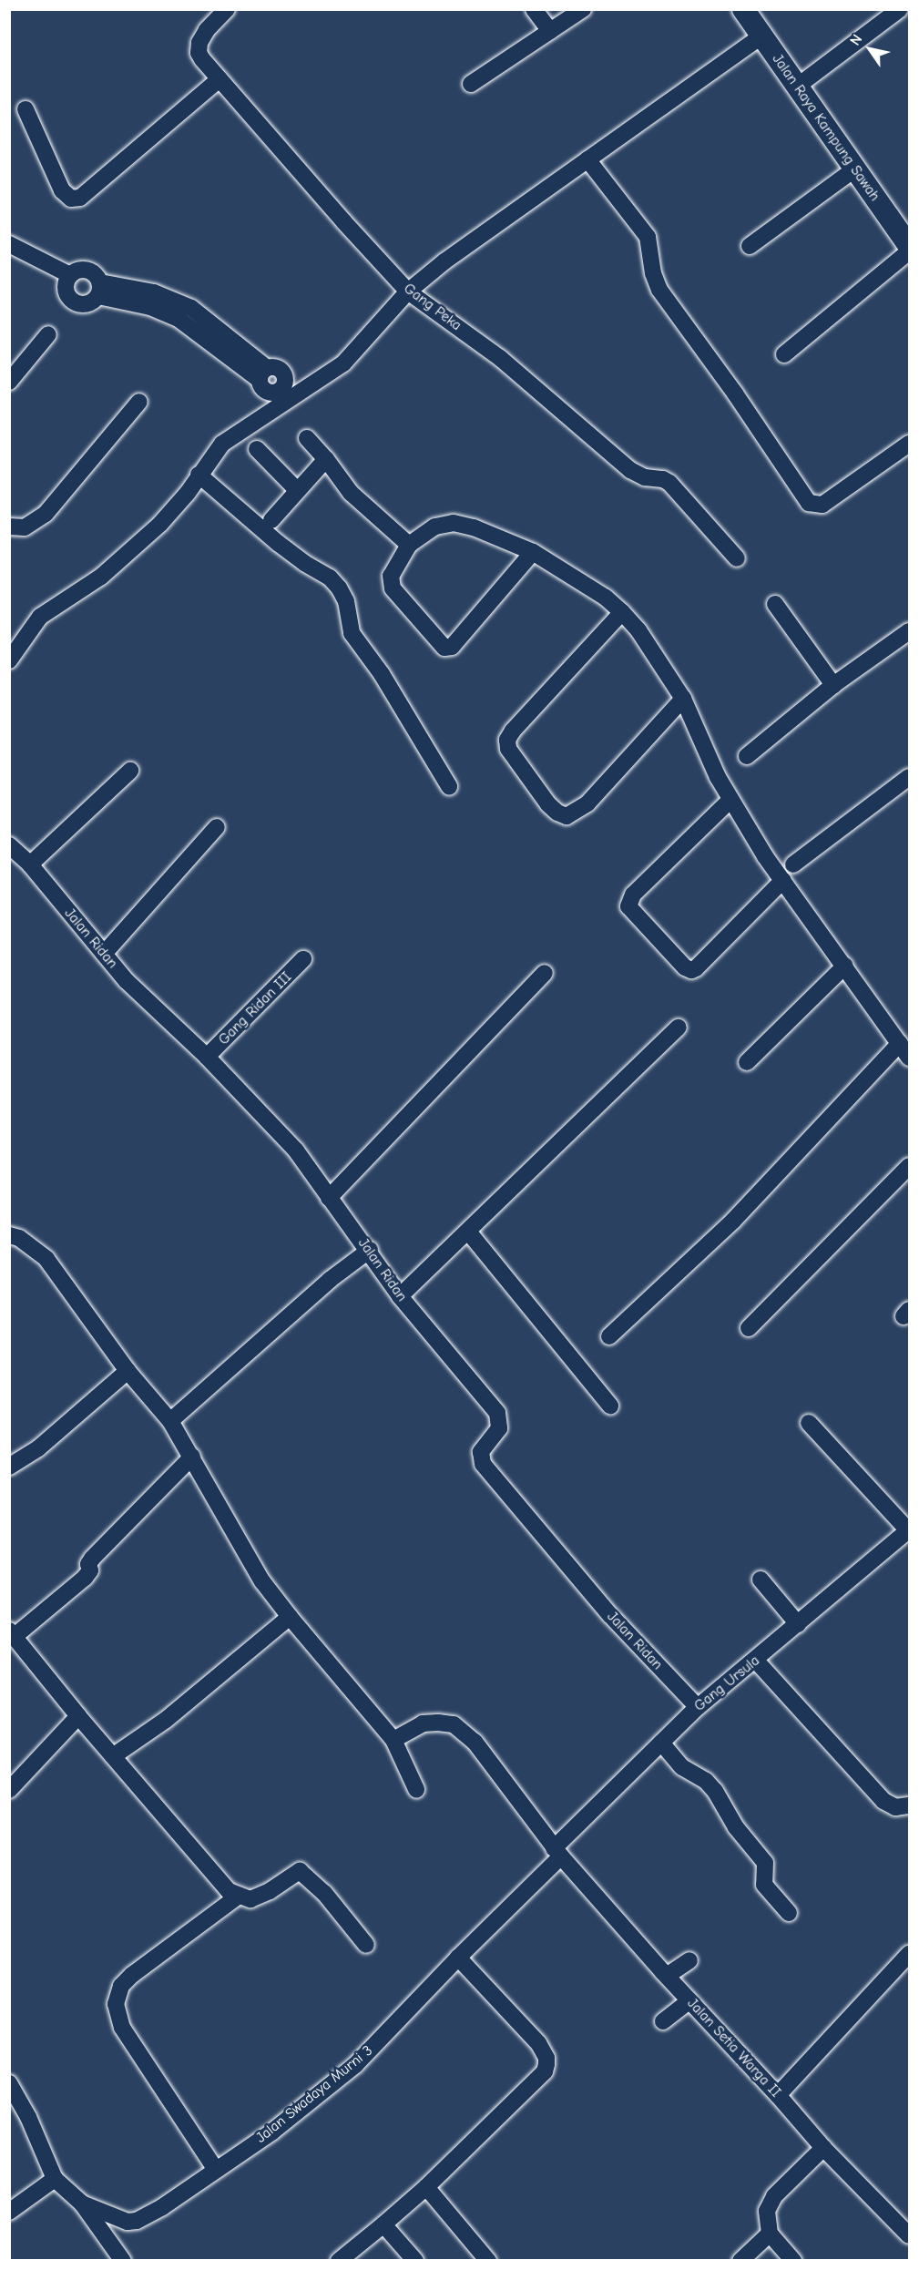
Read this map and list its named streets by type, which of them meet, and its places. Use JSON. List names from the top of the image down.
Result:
{
  "streets": {
    "street": [
      "Jalan Raya Kampung Sawah",
      "Gang Peka",
      "Jalan Ridan",
      "Gang Ridan III",
      "Gang Ursula",
      "Jalan Setia Warga II",
      "Jalan Swadaya Murni 3"
    ]
  },
  "crossings": [
    ["Jalan Ridan", "Gang Ridan III"],
    ["Jalan Ridan", "Gang Ursula"],
    ["Gang Ursula", "Jalan Setia Warga II"],
    ["Gang Ursula", "Jalan Swadaya Murni 3"],
    ["Jalan Setia Warga II", "Jalan Swadaya Murni 3"]
  ],
  "north": "top left"
}
